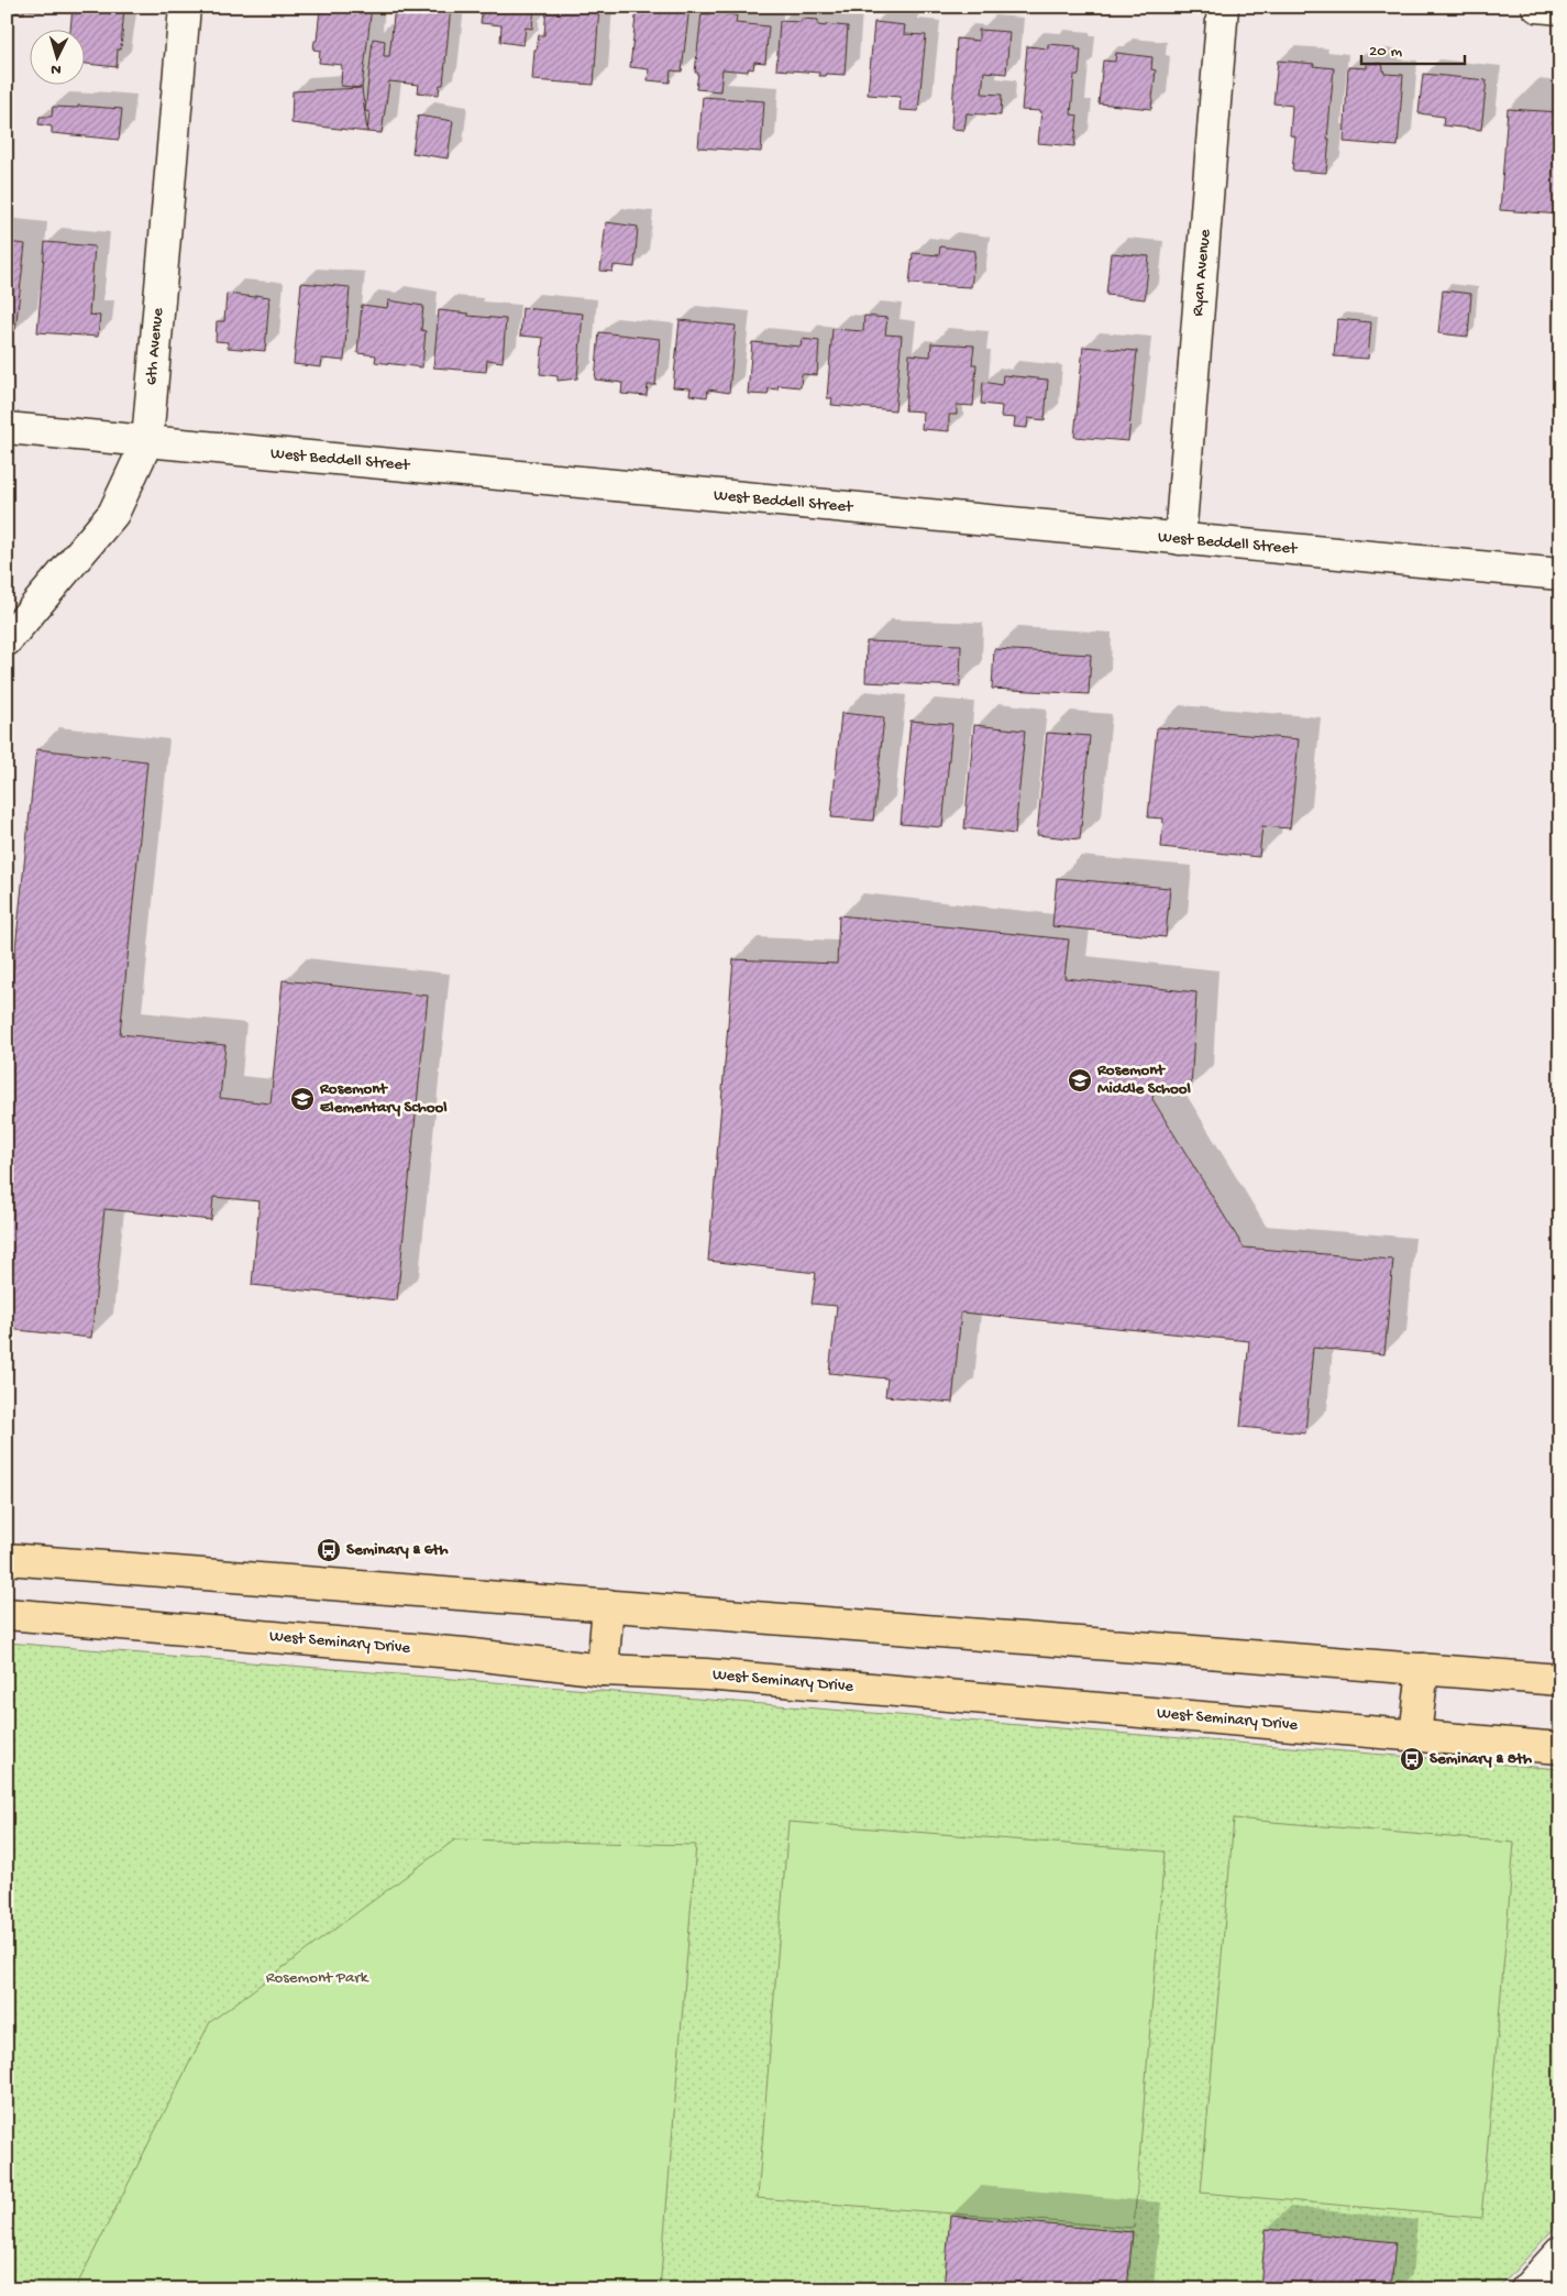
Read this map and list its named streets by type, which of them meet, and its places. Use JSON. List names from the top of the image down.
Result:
{
  "streets": {
    "main road": ["West Seminary Drive"],
    "street": ["Ryan Avenue", "6th Avenue", "West Beddell Street"]
  },
  "crossings": [
    ["Ryan Avenue", "West Beddell Street"],
    ["6th Avenue", "West Beddell Street"]
  ],
  "parks": ["Rosemont Park"],
  "places": {
    "school or university": ["Rosemont Middle School", "Rosemont Elementary School"],
    "bus stop": ["Seminary & 6th", "Seminary & 8th"]
  },
  "scale_bar": "20 m",
  "north": "bottom"
}
